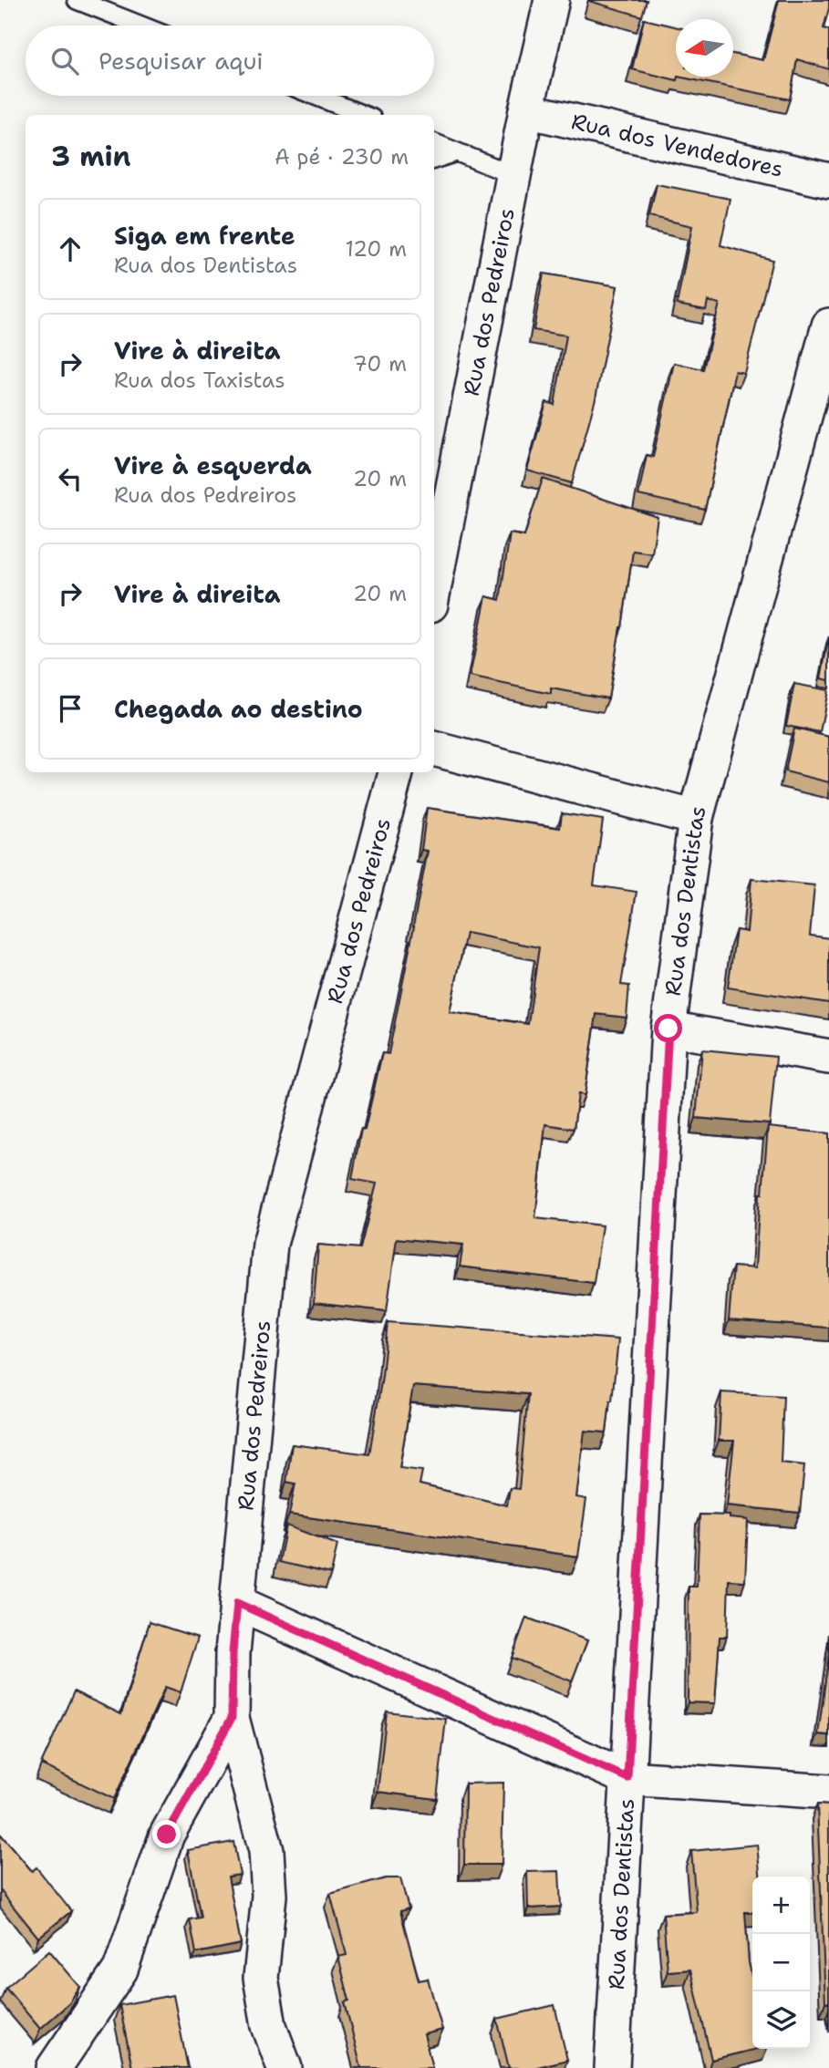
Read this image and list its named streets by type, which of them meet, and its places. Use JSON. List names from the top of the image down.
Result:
{
  "streets": {
    "street": ["Rua dos Vendedores", "Rua dos Pedreiros", "Rua dos Dentistas"]
  },
  "crossings": [
    ["Rua dos Vendedores", "Rua dos Pedreiros"]
  ],
  "north": "left",
  "page": {
    "search": "Pesquisar aqui",
    "heading": ["3 min", "A pé · 230 m"],
    "list": [
      ["Siga em frente", "Rua dos Dentistas", "120 m"],
      ["Vire à direita", "Rua dos Taxistas", "70 m"],
      ["Vire à esquerda", "Rua dos Pedreiros", "20 m"],
      ["Vire à direita", "20 m"],
      "Chegada ao destino"
    ],
    "map_buttons": ["+", "−"]
  }
}
